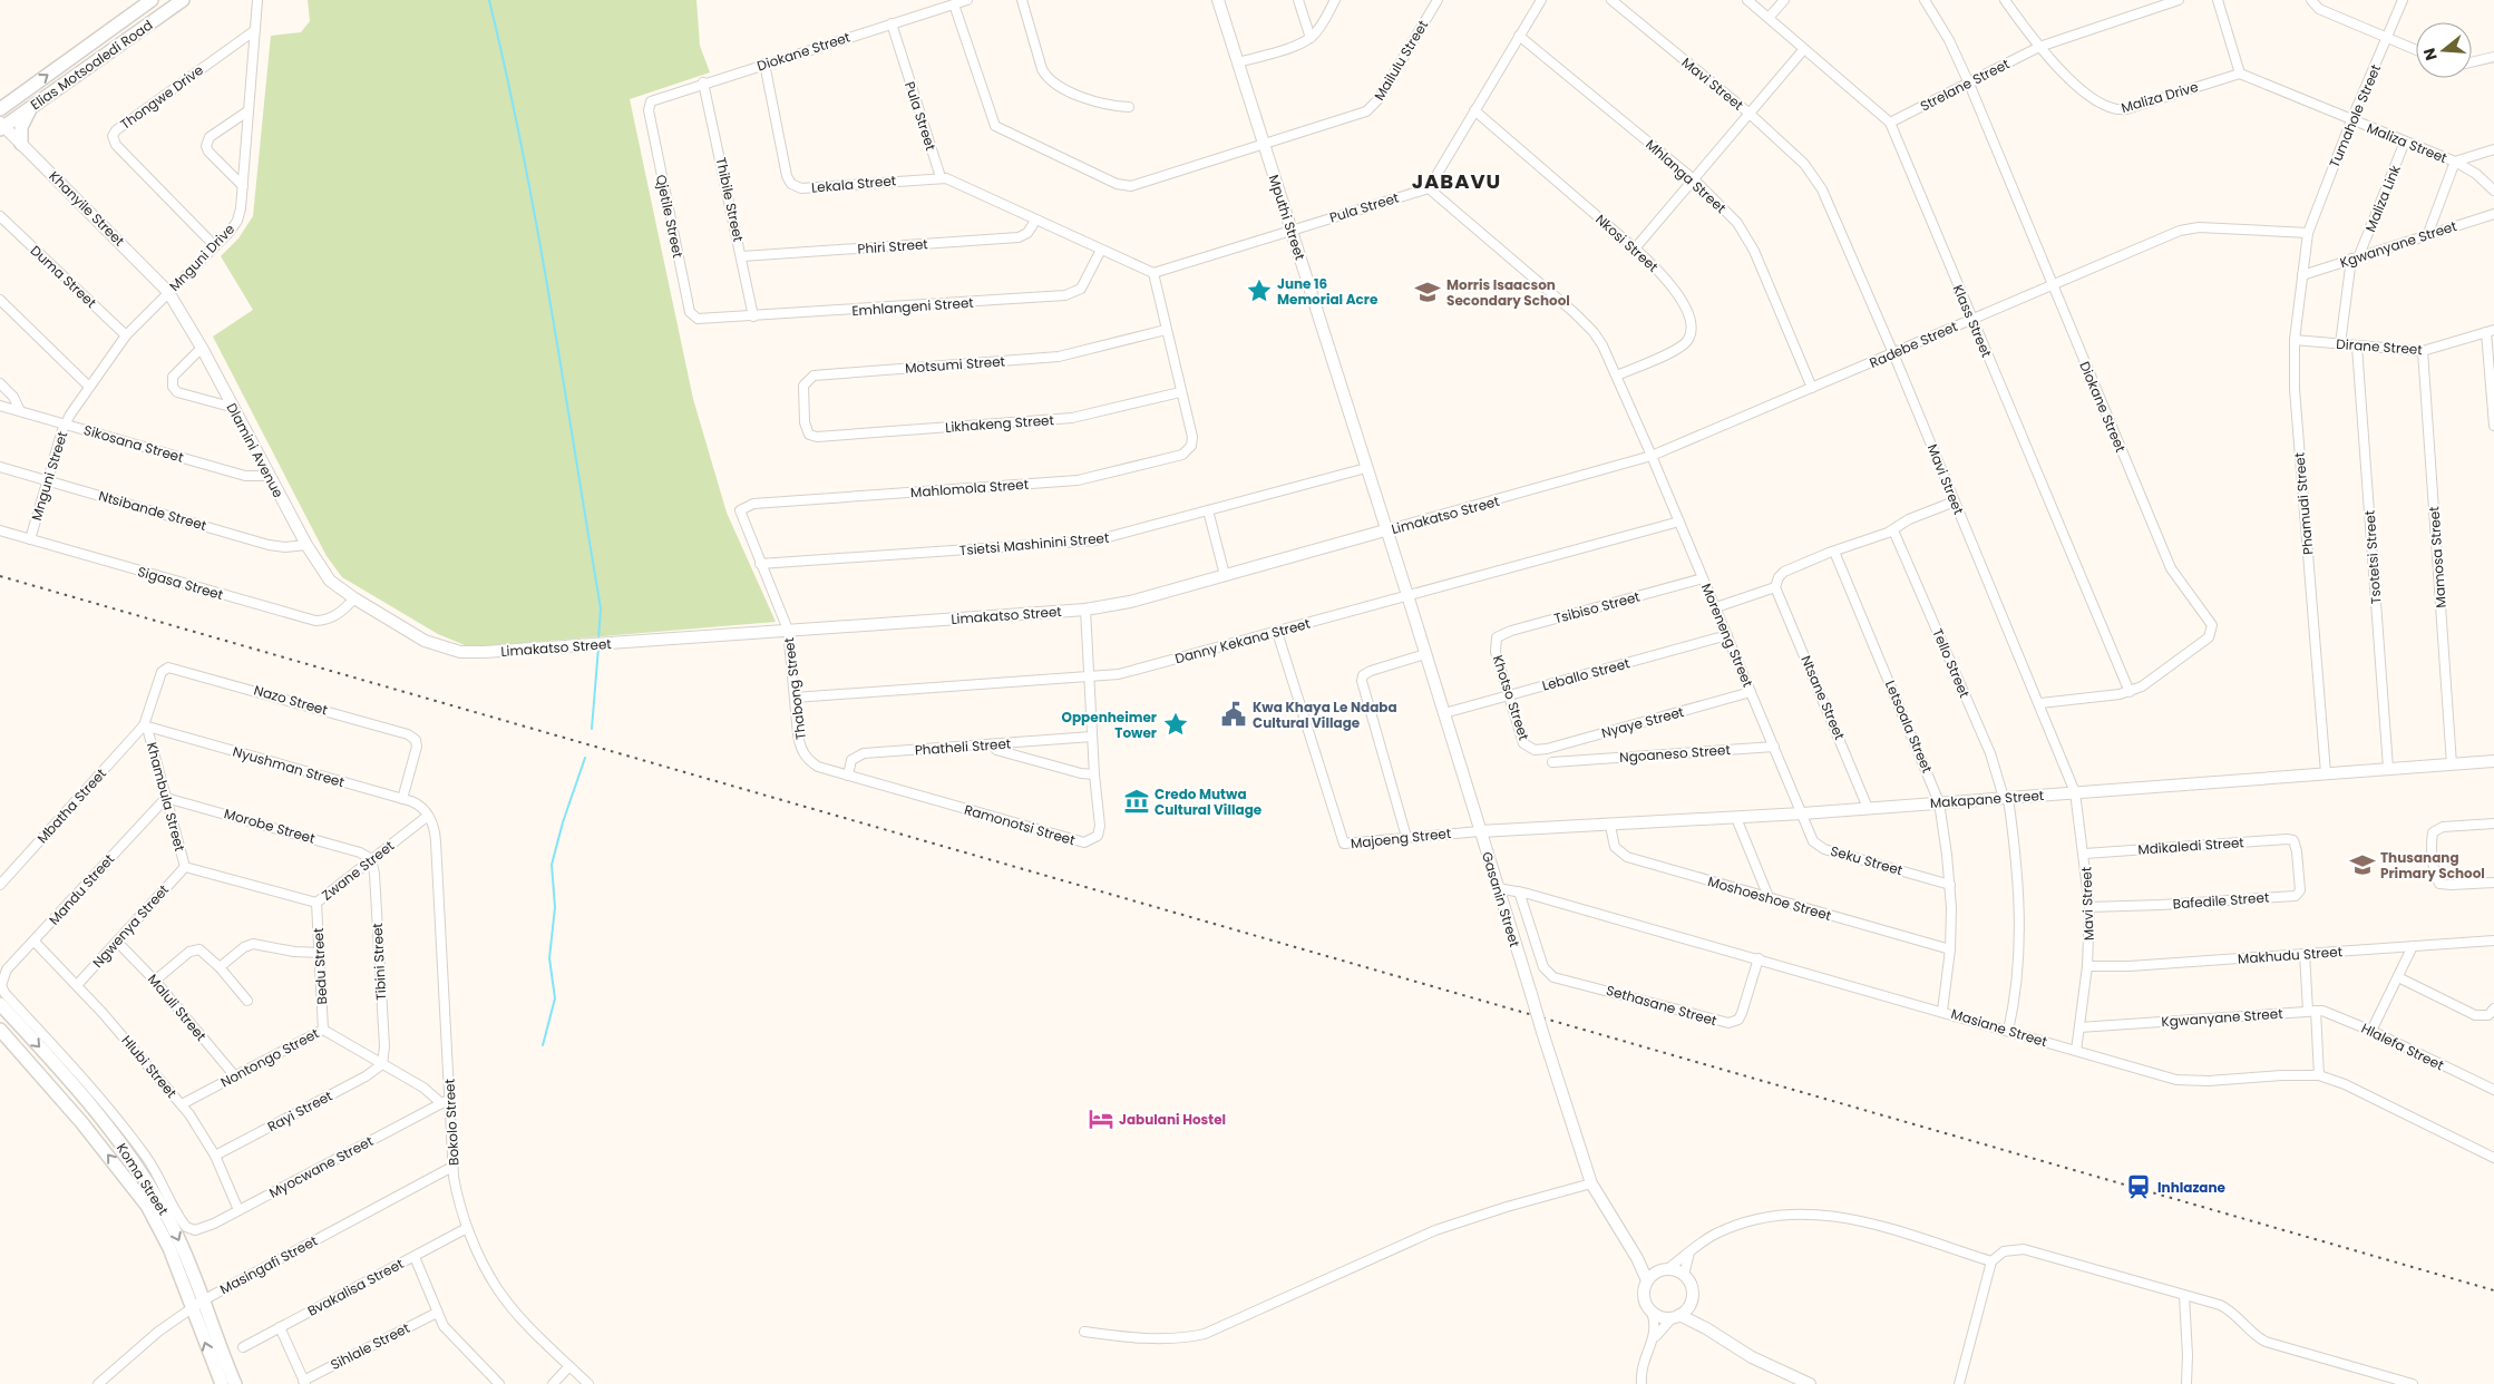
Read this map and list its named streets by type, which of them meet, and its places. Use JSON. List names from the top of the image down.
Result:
{
  "streets": {
    "main road": ["Elias Motsoaledi Road", "Koma Street"],
    "street": [
      "Diokane Street",
      "Mailulu Street",
      "Mavi Street",
      "Strelane Street",
      "Thongwe Drive",
      "Maliza Drive",
      "Pula Street",
      "Tumahole Street",
      "Maliza Street",
      "Mhlanga Street",
      "Lekala Street",
      "Maliza Link",
      "Thibile Street",
      "Khanyile Street",
      "Qjetile Street",
      "Mputhi Street",
      "Nkosi Street",
      "Kgwanyane Street",
      "Phiri Street",
      "Mnguni Drive",
      "Duma Street",
      "Emhlangeni Street",
      "Klass Street",
      "Radebe Street",
      "Dirane Street",
      "Motsumi Street",
      "Likhakeng Street",
      "Sikosana Street",
      "Dlamini Avenue",
      "Mnguni Street",
      "Mahlomola Street",
      "Phamudi Street",
      "Ntsibande Street",
      "Limakatso Street",
      "Tsietsi Mashinini Street",
      "Tsotetsi Street",
      "Mamosa Street",
      "Sigasa Street",
      "Tsibiso Street",
      "Moreneng Street",
      "Danny Kekana Street",
      "Tello Street",
      "Leballo Street",
      "Thabong Street",
      "Khotso Street",
      "Ntsane Street",
      "Nazo Street",
      "Nyaye Street",
      "Letsoala Street",
      "Phatheli Street",
      "Ngoaneso Street",
      "Nyushman Street",
      "Khambula Street",
      "Makapane Street",
      "Mbatha Street",
      "Ramonotsi Street",
      "Morobe Street",
      "Majoeng Street",
      "Mdikaledi Street",
      "Seku Street",
      "Zwane Street",
      "Mandu Street",
      "Moshoeshoe Street",
      "Gasanin Street",
      "Bafedile Street",
      "Ngwenya Street",
      "Makhudu Street",
      "Tibini Street",
      "Bedu Street",
      "Sethasane Street",
      "Maluli Street",
      "Masiane Street",
      "Hlalefa Street",
      "Nontongo Street",
      "Hlubi Street",
      "Rayi Street",
      "Bokolo Street",
      "Myocwane Street",
      "Masingafi Street",
      "Bvakalisa Street",
      "Sihlale Street"
    ]
  },
  "crossings": [
    ["Diokane Street", "Mailulu Street"],
    ["Diokane Street", "Mavi Street"],
    ["Diokane Street", "Strelane Street"],
    ["Diokane Street", "Pula Street"],
    ["Diokane Street", "Lekala Street"],
    ["Diokane Street", "Thibile Street"],
    ["Diokane Street", "Qjetile Street"],
    ["Diokane Street", "Klass Street"],
    ["Diokane Street", "Radebe Street"],
    ["Mailulu Street", "Mputhi Street"],
    ["Elias Motsoaledi Road", "Khanyile Street"],
    ["Mavi Street", "Kgwanyane Street"],
    ["Mavi Street", "Radebe Street"],
    ["Mavi Street", "Makapane Street"],
    ["Mavi Street", "Mdikaledi Street"],
    ["Mavi Street", "Bafedile Street"],
    ["Mavi Street", "Makhudu Street"],
    ["Mavi Street", "Masiane Street"],
    ["Strelane Street", "Maliza Drive"],
    ["Strelane Street", "Klass Street"],
    ["Thongwe Drive", "Mnguni Drive"],
    ["Pula Street", "Lekala Street"],
    ["Pula Street", "Mputhi Street"],
    ["Pula Street", "Moreneng Street"],
    ["Tumahole Street", "Maliza Street"],
    ["Tumahole Street", "Radebe Street"],
    ["Tumahole Street", "Phamudi Street"],
    ["Maliza Street", "Maliza Link"],
    ["Mhlanga Street", "Radebe Street"],
    ["Maliza Link", "Kgwanyane Street"],
    ["Maliza Link", "Dirane Street"],
    ["Thibile Street", "Phiri Street"],
    ["Thibile Street", "Emhlangeni Street"],
    ["Khanyile Street", "Mnguni Drive"],
    ["Khanyile Street", "Dlamini Avenue"],
    ["Qjetile Street", "Emhlangeni Street"],
    ["Mputhi Street", "Limakatso Street"],
    ["Mputhi Street", "Tsietsi Mashinini Street"],
    ["Mputhi Street", "Gasanin Street"],
    ["Nkosi Street", "Moreneng Street"],
    ["Kgwanyane Street", "Phamudi Street"],
    ["Kgwanyane Street", "Hlalefa Street"],
    ["Mnguni Drive", "Duma Street"],
    ["Mnguni Drive", "Dlamini Avenue"],
    ["Mnguni Drive", "Mnguni Street"],
    ["Klass Street", "Radebe Street"],
    ["Radebe Street", "Phamudi Street"],
    ["Radebe Street", "Limakatso Street"],
    ["Radebe Street", "Moreneng Street"],
    ["Dirane Street", "Phamudi Street"],
    ["Dirane Street", "Tsotetsi Street"],
    ["Dirane Street", "Mamosa Street"],
    ["Motsumi Street", "Likhakeng Street"],
    ["Likhakeng Street", "Mahlomola Street"],
    ["Sikosana Street", "Dlamini Avenue"],
    ["Sikosana Street", "Mnguni Street"],
    ["Dlamini Avenue", "Ntsibande Street"],
    ["Dlamini Avenue", "Limakatso Street"],
    ["Dlamini Avenue", "Sigasa Street"],
    ["Mnguni Street", "Ntsibande Street"],
    ["Mnguni Street", "Sigasa Street"],
    ["Mahlomola Street", "Thabong Street"],
    ["Phamudi Street", "Makapane Street"],
    ["Limakatso Street", "Sigasa Street"],
    ["Limakatso Street", "Moreneng Street"],
    ["Limakatso Street", "Thabong Street"],
    ["Limakatso Street", "Ramonotsi Street"],
    ["Limakatso Street", "Gasanin Street"],
    ["Tsietsi Mashinini Street", "Thabong Street"],
    ["Tsotetsi Street", "Makapane Street"],
    ["Mamosa Street", "Makapane Street"],
    ["Tsibiso Street", "Moreneng Street"],
    ["Tsibiso Street", "Khotso Street"],
    ["Moreneng Street", "Danny Kekana Street"],
    ["Moreneng Street", "Leballo Street"],
    ["Moreneng Street", "Nyaye Street"],
    ["Moreneng Street", "Ngoaneso Street"],
    ["Moreneng Street", "Makapane Street"],
    ["Moreneng Street", "Seku Street"],
    ["Danny Kekana Street", "Thabong Street"],
    ["Danny Kekana Street", "Ramonotsi Street"],
    ["Danny Kekana Street", "Majoeng Street"],
    ["Danny Kekana Street", "Gasanin Street"],
    ["Tello Street", "Makapane Street"],
    ["Tello Street", "Masiane Street"],
    ["Leballo Street", "Khotso Street"],
    ["Leballo Street", "Gasanin Street"],
    ["Thabong Street", "Ramonotsi Street"],
    ["Khotso Street", "Nyaye Street"],
    ["Ntsane Street", "Makapane Street"],
    ["Nazo Street", "Nyushman Street"],
    ["Nazo Street", "Khambula Street"],
    ["Nazo Street", "Mbatha Street"],
    ["Letsoala Street", "Makapane Street"],
    ["Letsoala Street", "Seku Street"],
    ["Letsoala Street", "Moshoeshoe Street"],
    ["Letsoala Street", "Masiane Street"],
    ["Phatheli Street", "Ramonotsi Street"],
    ["Nyushman Street", "Khambula Street"],
    ["Nyushman Street", "Mbatha Street"],
    ["Nyushman Street", "Zwane Street"],
    ["Nyushman Street", "Bokolo Street"],
    ["Khambula Street", "Mbatha Street"],
    ["Khambula Street", "Morobe Street"],
    ["Khambula Street", "Zwane Street"],
    ["Khambula Street", "Mandu Street"],
    ["Khambula Street", "Ngwenya Street"],
    ["Makapane Street", "Majoeng Street"],
    ["Makapane Street", "Seku Street"],
    ["Makapane Street", "Moshoeshoe Street"],
    ["Makapane Street", "Gasanin Street"],
    ["Morobe Street", "Zwane Street"],
    ["Morobe Street", "Mandu Street"],
    ["Morobe Street", "Tibini Street"],
    ["Majoeng Street", "Gasanin Street"],
    ["Mdikaledi Street", "Bafedile Street"],
    ["Zwane Street", "Ngwenya Street"],
    ["Zwane Street", "Tibini Street"],
    ["Zwane Street", "Bedu Street"],
    ["Zwane Street", "Bokolo Street"],
    ["Mandu Street", "Hlubi Street"],
    ["Mandu Street", "Koma Street"],
    ["Gasanin Street", "Masiane Street"],
    ["Ngwenya Street", "Maluli Street"],
    ["Ngwenya Street", "Hlubi Street"],
    ["Tibini Street", "Nontongo Street"],
    ["Tibini Street", "Rayi Street"],
    ["Bedu Street", "Nontongo Street"],
    ["Sethasane Street", "Masiane Street"],
    ["Maluli Street", "Nontongo Street"],
    ["Nontongo Street", "Hlubi Street"],
    ["Nontongo Street", "Rayi Street"],
    ["Nontongo Street", "Bokolo Street"],
    ["Nontongo Street", "Myocwane Street"],
    ["Hlubi Street", "Rayi Street"],
    ["Hlubi Street", "Myocwane Street"],
    ["Bokolo Street", "Myocwane Street"],
    ["Bokolo Street", "Masingafi Street"],
    ["Bokolo Street", "Bvakalisa Street"],
    ["Myocwane Street", "Koma Street"],
    ["Koma Street", "Masingafi Street"]
  ],
  "districts": ["JABAVU"],
  "places": {
    "place": ["June 16 Memorial Acre", "Oppenheimer Tower"],
    "school or university": ["Morris Isaacson Secondary School", "Thusanang Primary School"],
    "public building": ["Kwa Khaya Le Ndaba Cultural Village"],
    "museum": ["Credo Mutwa Cultural Village"],
    "hotel": ["Jabulani Hostel"],
    "station": ["Inhlazane"]
  },
  "north": "left"
}
